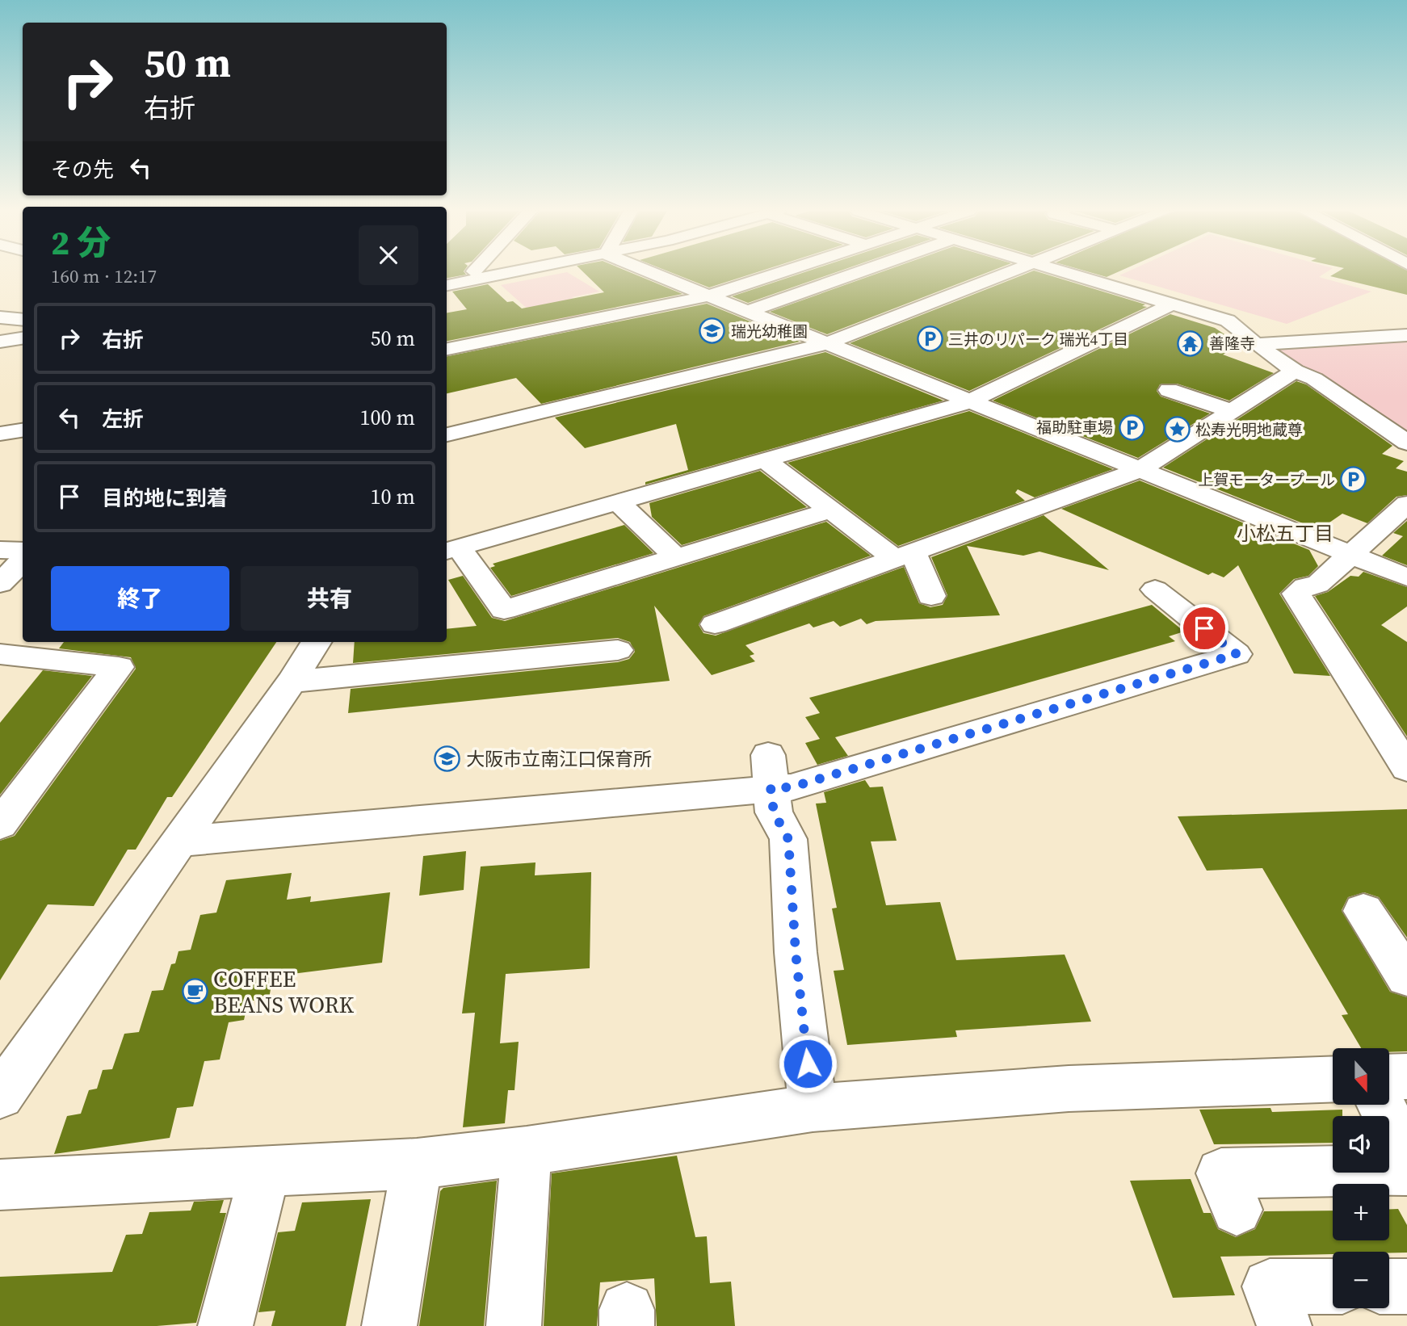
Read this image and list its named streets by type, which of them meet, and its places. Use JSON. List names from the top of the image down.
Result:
{
  "districts": ["小松五丁目"],
  "places": {
    "school or university": ["瑞光幼稚園", "大阪市立南江口保育所"],
    "parking": ["三井のリパーク 瑞光4丁目", "福助駐車場", "上賀モータープール"],
    "temple": ["善隆寺"],
    "place": ["松寿光明地蔵尊"],
    "cafe": ["COFFEE BEANS WORK"]
  },
  "north": "bottom",
  "page": {
    "turn": ["50 m", "右折"],
    "then": "その先",
    "heading": ["2 分", "160 m · 12:17"],
    "list": [
      {
        "name": "右折",
        "value": "50 m"
      },
      {
        "name": "左折",
        "value": "100 m"
      },
      {
        "name": "目的地に到着",
        "value": "10 m"
      }
    ],
    "buttons": ["終了", "共有"],
    "map_buttons": ["+", "−"]
  }
}
